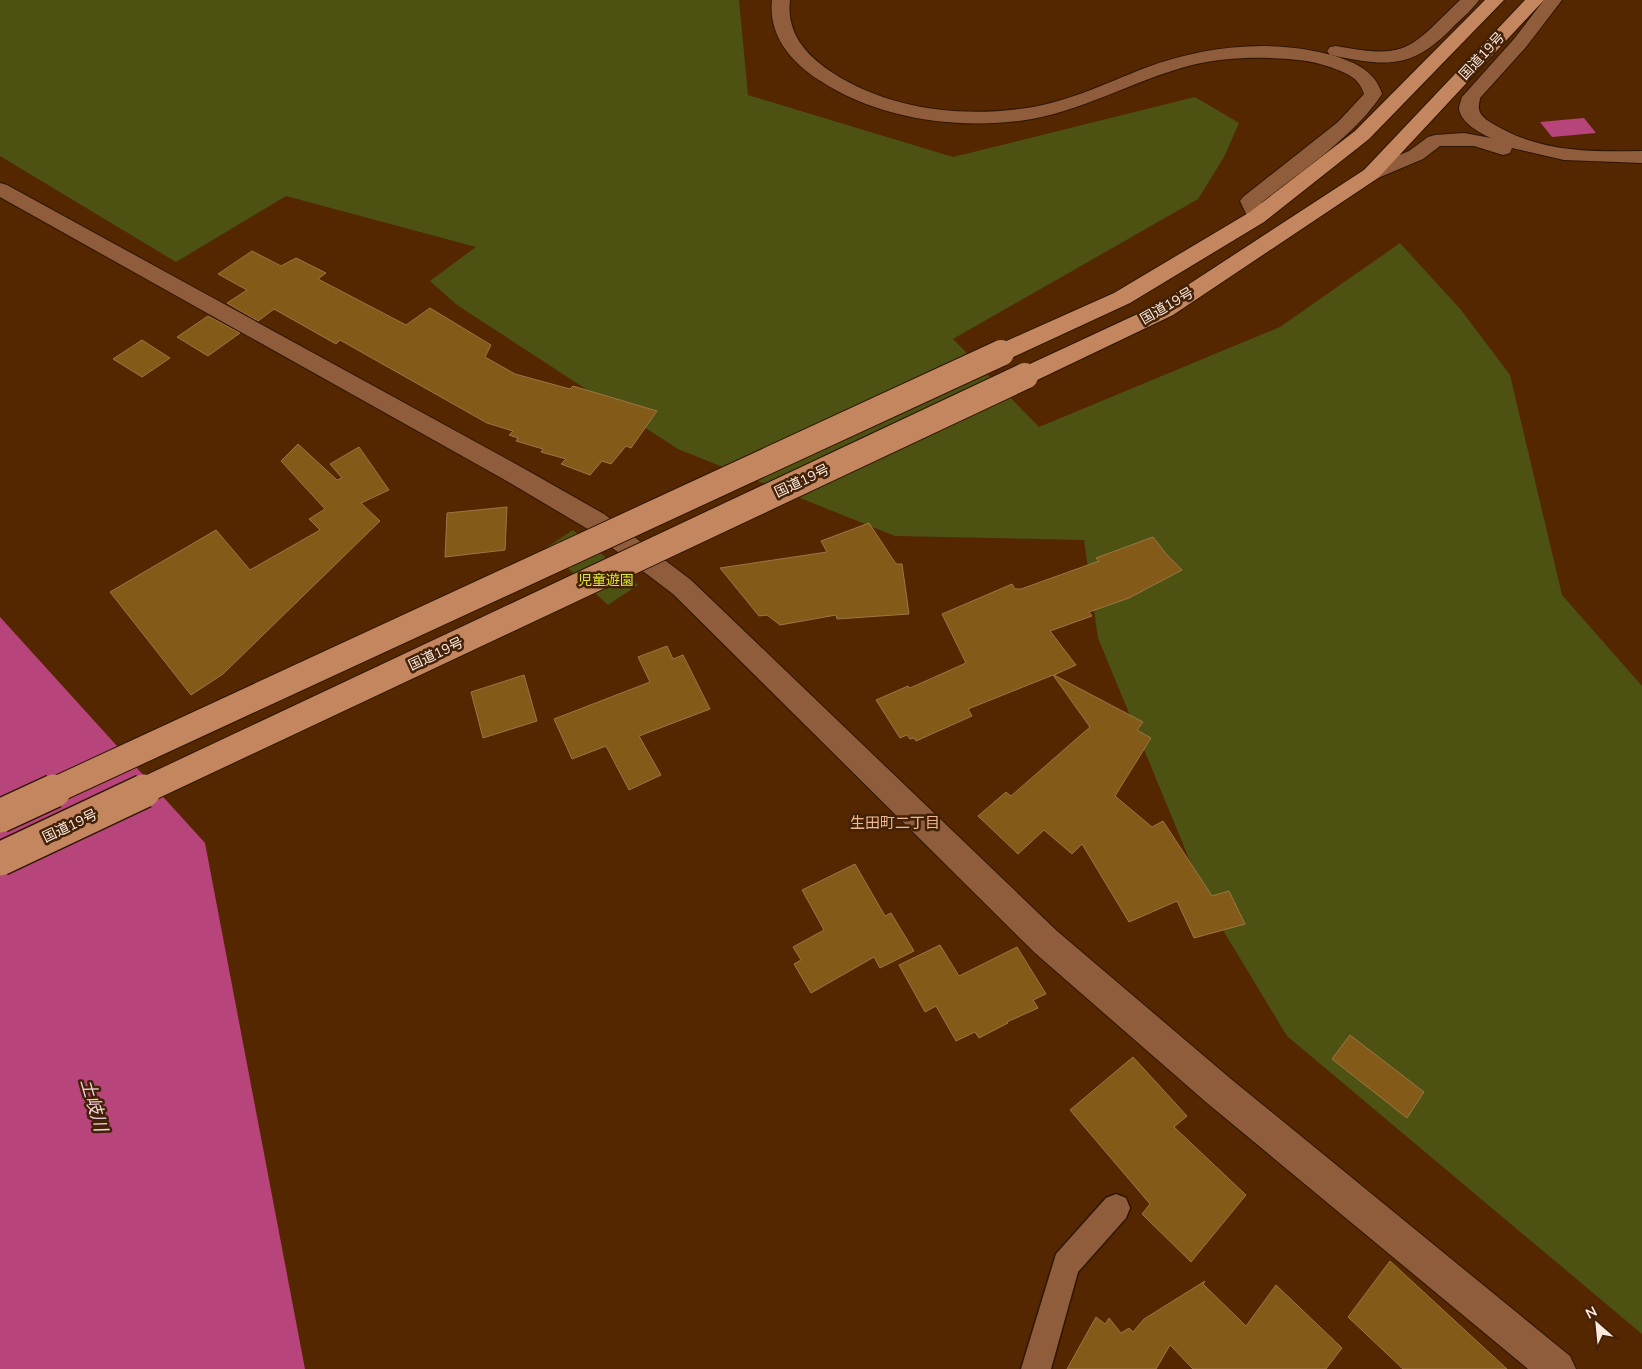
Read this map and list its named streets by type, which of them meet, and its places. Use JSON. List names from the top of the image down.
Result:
{
  "streets": {
    "highway": ["国道19号"]
  },
  "districts": ["生田町二丁目"],
  "water": ["土岐川"],
  "parks": ["児童遊園"],
  "north": "top left"
}
